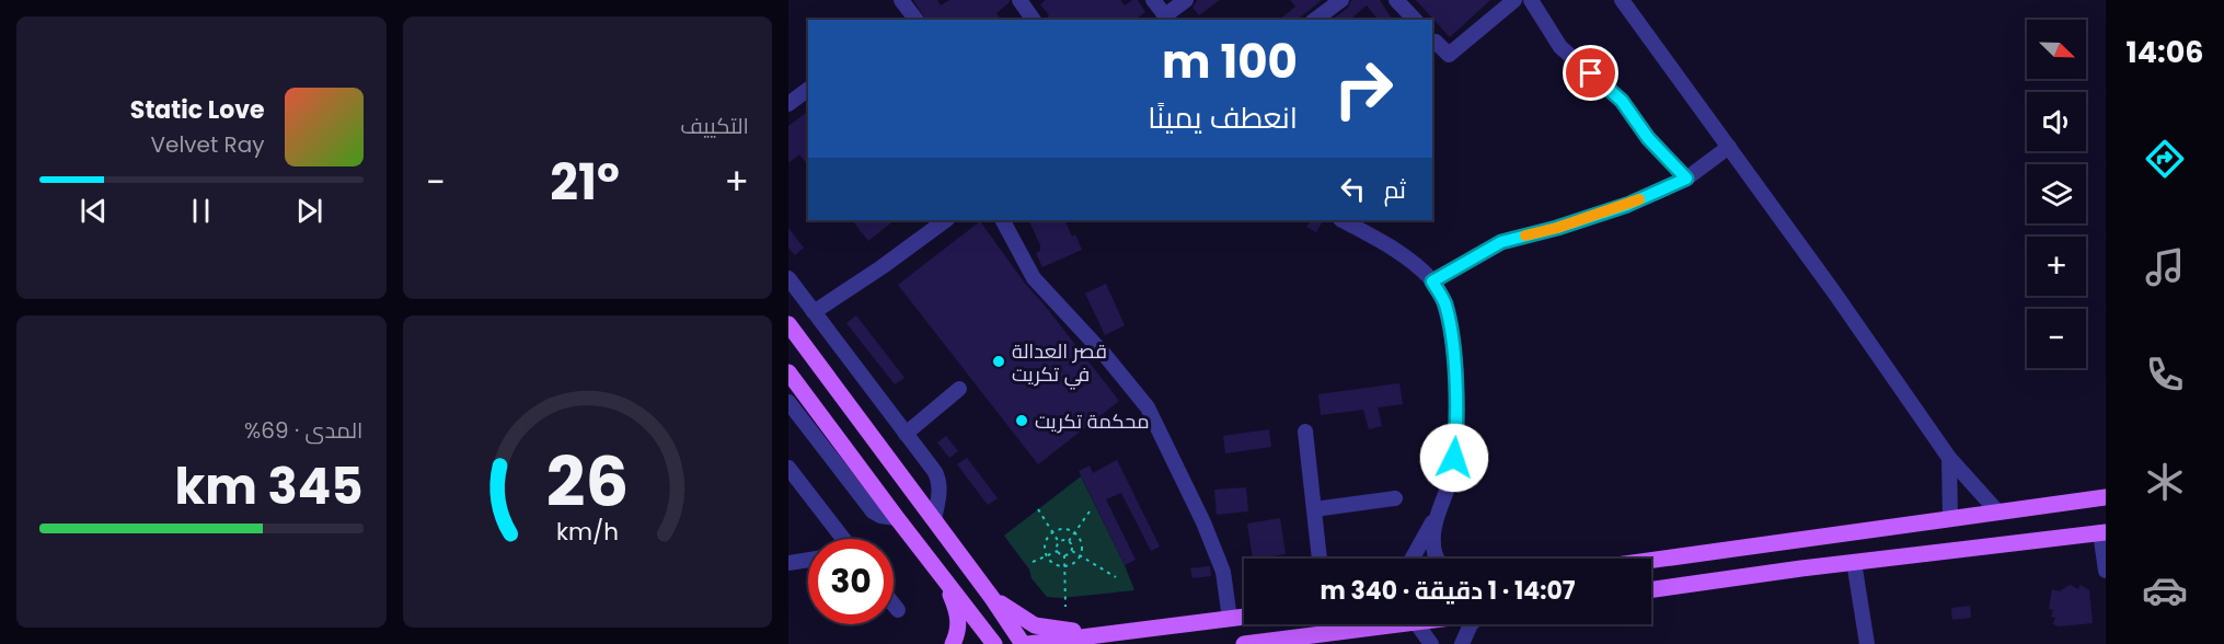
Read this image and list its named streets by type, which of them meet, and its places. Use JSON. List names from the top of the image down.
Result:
{
  "places": ["قصر العدالة في تكريت", "محكمة تكريت"],
  "north": "bottom right",
  "page": {
    "tabs": "14:06",
    "tile": [
      "التكييف",
      ["المدى · 69%", "345 km"]
    ],
    "map_buttons": ["+", "−"],
    "turn": ["100 m", "انعطف يمينًا"],
    "song": ["Static Love", "Velvet Ray"],
    "heat": ["−", "21°", "+"],
    "then": "ثم",
    "limit": "30",
    "trip": "14:07 · 1 دقيقة · 340 m",
    "gauge": ["26", "km/h"]
  }
}
